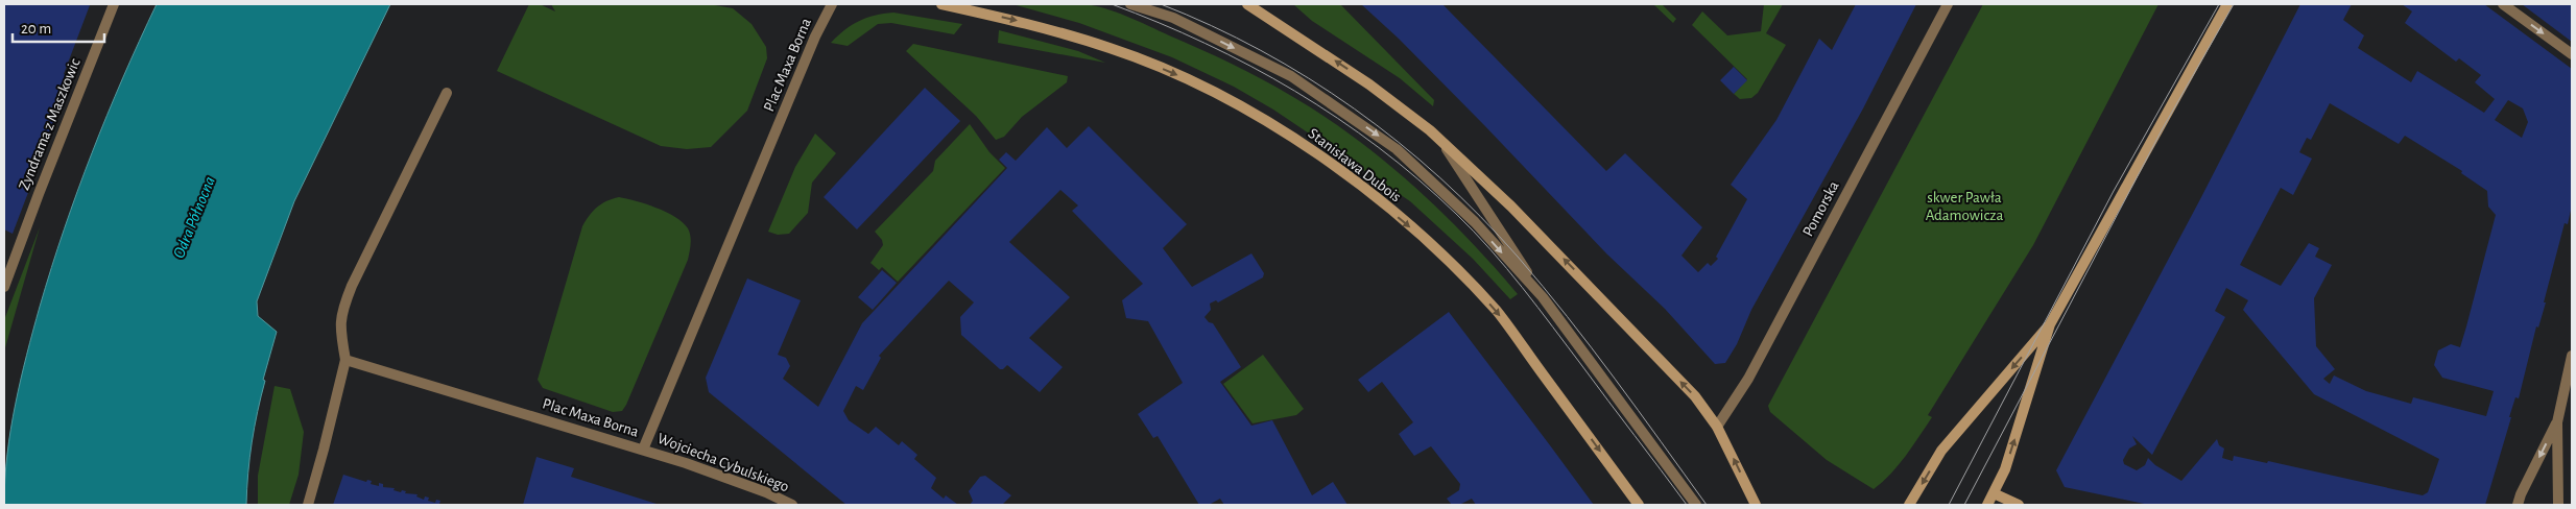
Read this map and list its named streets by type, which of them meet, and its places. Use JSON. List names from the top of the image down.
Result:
{
  "streets": {
    "street": [
      "Plac Maxa Borna",
      "Zyndrama z Maszkowic",
      "Stanisława Dubois",
      "Pomorska",
      "Wojciecha Cybulskiego"
    ]
  },
  "crossings": [
    ["Plac Maxa Borna", "Wojciecha Cybulskiego"]
  ],
  "water": ["Odra Północna"],
  "parks": ["skwer Pawła Adamowicza"],
  "scale_bar": "20 m"
}
